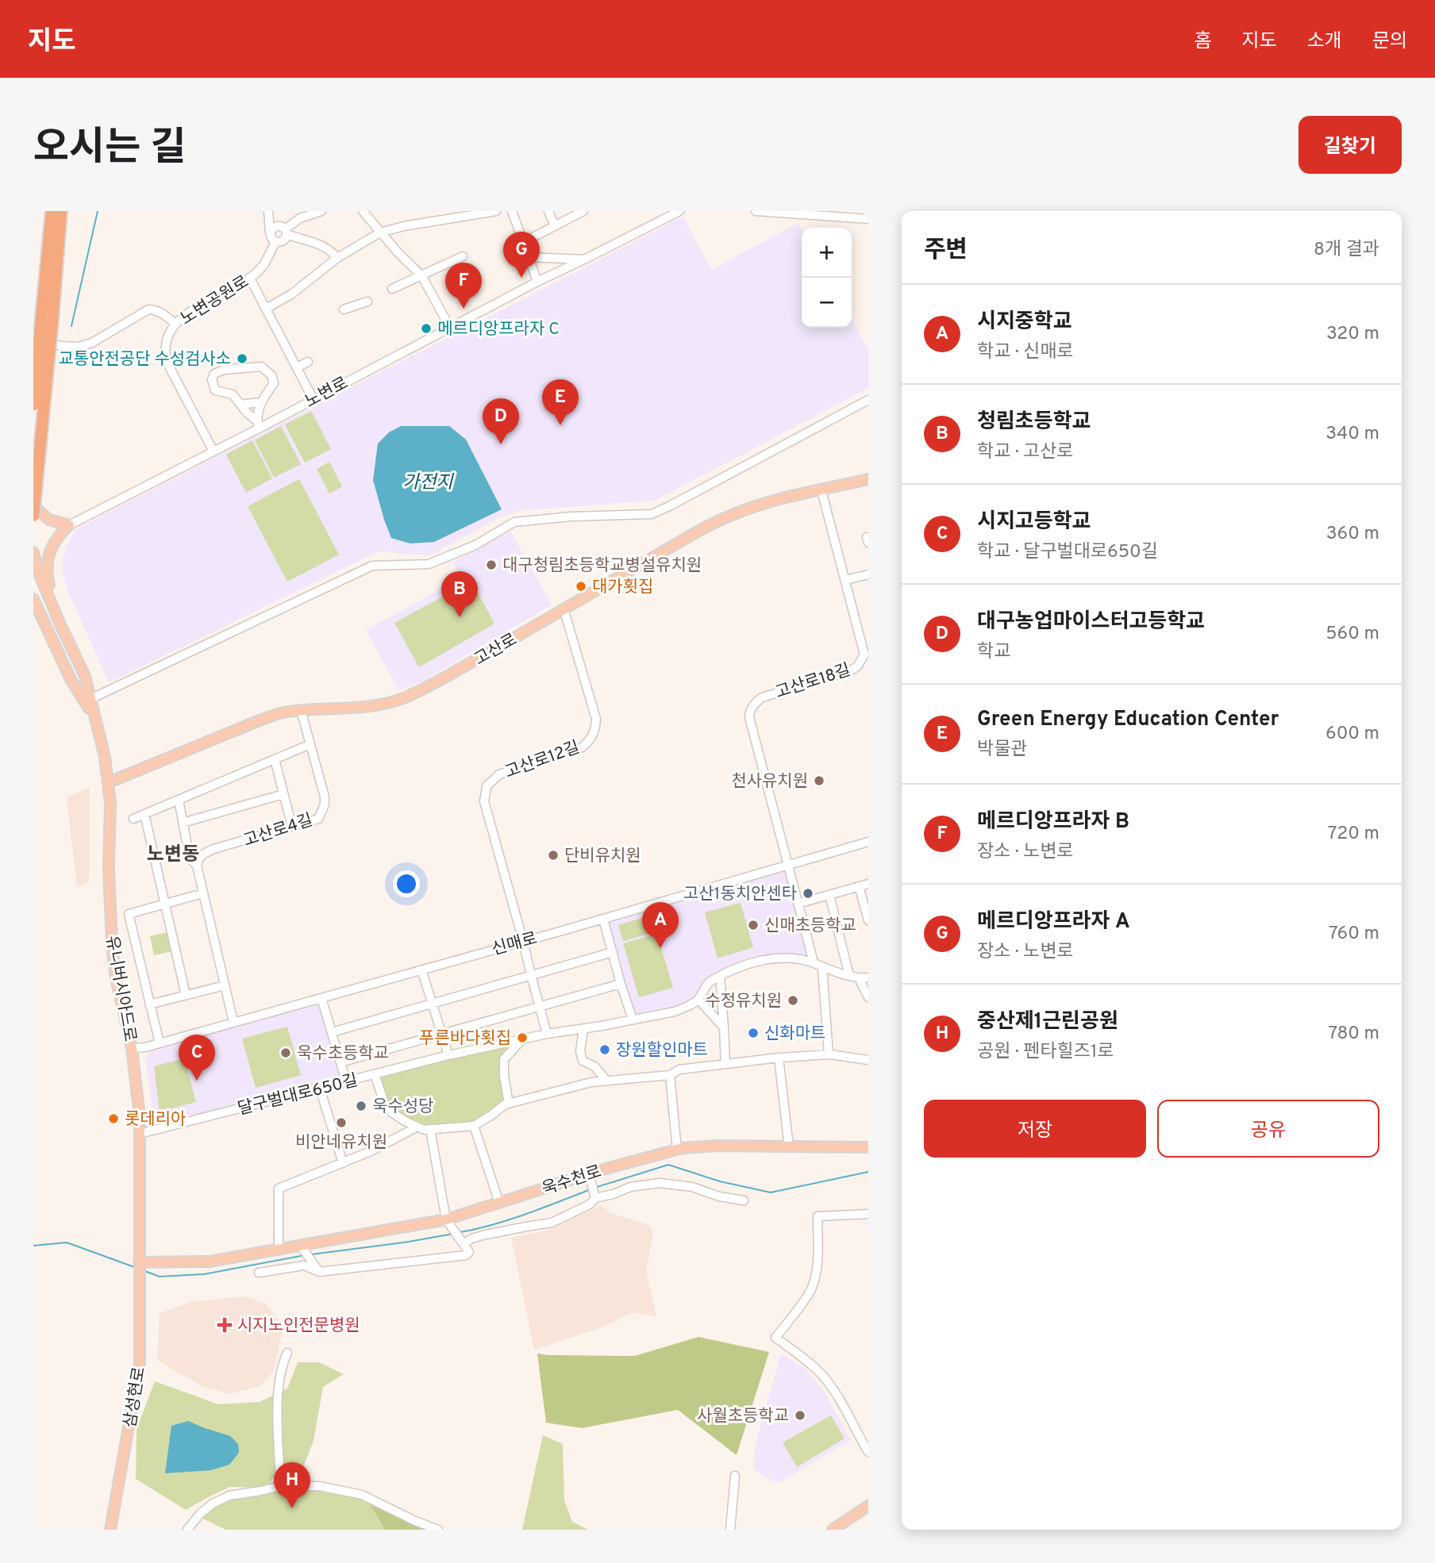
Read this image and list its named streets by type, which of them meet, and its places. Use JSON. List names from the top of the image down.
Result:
{
  "streets": {
    "main road": [
      "고산로",
      "유니버시아드로",
      "욱수천로",
      "삼성현로"
    ],
    "street": [
      "노변공원로",
      "노변로",
      "고산로18길",
      "고산로12길",
      "고산로4길",
      "신매로",
      "달구벌대로650길"
    ]
  },
  "crossings": [
    ["노변공원로", "노변로"],
    ["고산로", "고산로18길"],
    ["고산로", "고산로12길"],
    ["고산로", "고산로4길"],
    ["고산로", "유니버시아드로"],
    ["고산로18길", "신매로"],
    ["고산로12길", "신매로"],
    ["신매로", "유니버시아드로"],
    ["유니버시아드로", "달구벌대로650길"],
    ["유니버시아드로", "욱수천로"],
    ["유니버시아드로", "삼성현로"],
    ["욱수천로", "삼성현로"]
  ],
  "districts": ["노변동"],
  "water": ["가전지"],
  "places": {
    "other": [
      "메르디앙프라자 C",
      "교통안전공단 수성검사소",
      "대구청림초등학교병설유치원",
      "대가횟집",
      "천사유치원",
      "단비유치원",
      "고산1동치안센타",
      "신매초등학교",
      "수정유치원",
      "신화마트",
      "푸른바다횟집",
      "장원할인마트",
      "욱수초등학교",
      "욱수성당",
      "롯데리아",
      "비안네유치원",
      "사월초등학교"
    ],
    "health": ["시지노인전문병원"]
  },
  "page": {
    "header": "지도",
    "nav": [
      "홈",
      "지도",
      "소개",
      "문의"
    ],
    "title": "오시는 길",
    "buttons": [
      "길찾기",
      ["저장", "공유"]
    ],
    "heading": ["주변", "8개 결과"],
    "map_buttons": ["+", "−"],
    "pins": [
      "G",
      "F",
      "E",
      "D",
      "B",
      "A",
      "C",
      "H"
    ],
    "list": [
      {
        "mark": "A",
        "name": "시지중학교",
        "note": "학교 · 신매로",
        "value": "320 m"
      },
      {
        "mark": "B",
        "name": "청림초등학교",
        "note": "학교 · 고산로",
        "value": "340 m"
      },
      {
        "mark": "C",
        "name": "시지고등학교",
        "note": "학교 · 달구벌대로650길",
        "value": "360 m"
      },
      {
        "mark": "D",
        "name": "대구농업마이스터고등학교",
        "note": "학교",
        "value": "560 m"
      },
      {
        "mark": "E",
        "name": "Green Energy Education Center",
        "note": "박물관",
        "value": "600 m"
      },
      {
        "mark": "F",
        "name": "메르디앙프라자 B",
        "note": "장소 · 노변로",
        "value": "720 m"
      },
      {
        "mark": "G",
        "name": "메르디앙프라자 A",
        "note": "장소 · 노변로",
        "value": "760 m"
      },
      {
        "mark": "H",
        "name": "중산제1근린공원",
        "note": "공원 · 펜타힐즈1로",
        "value": "780 m"
      }
    ]
  }
}
